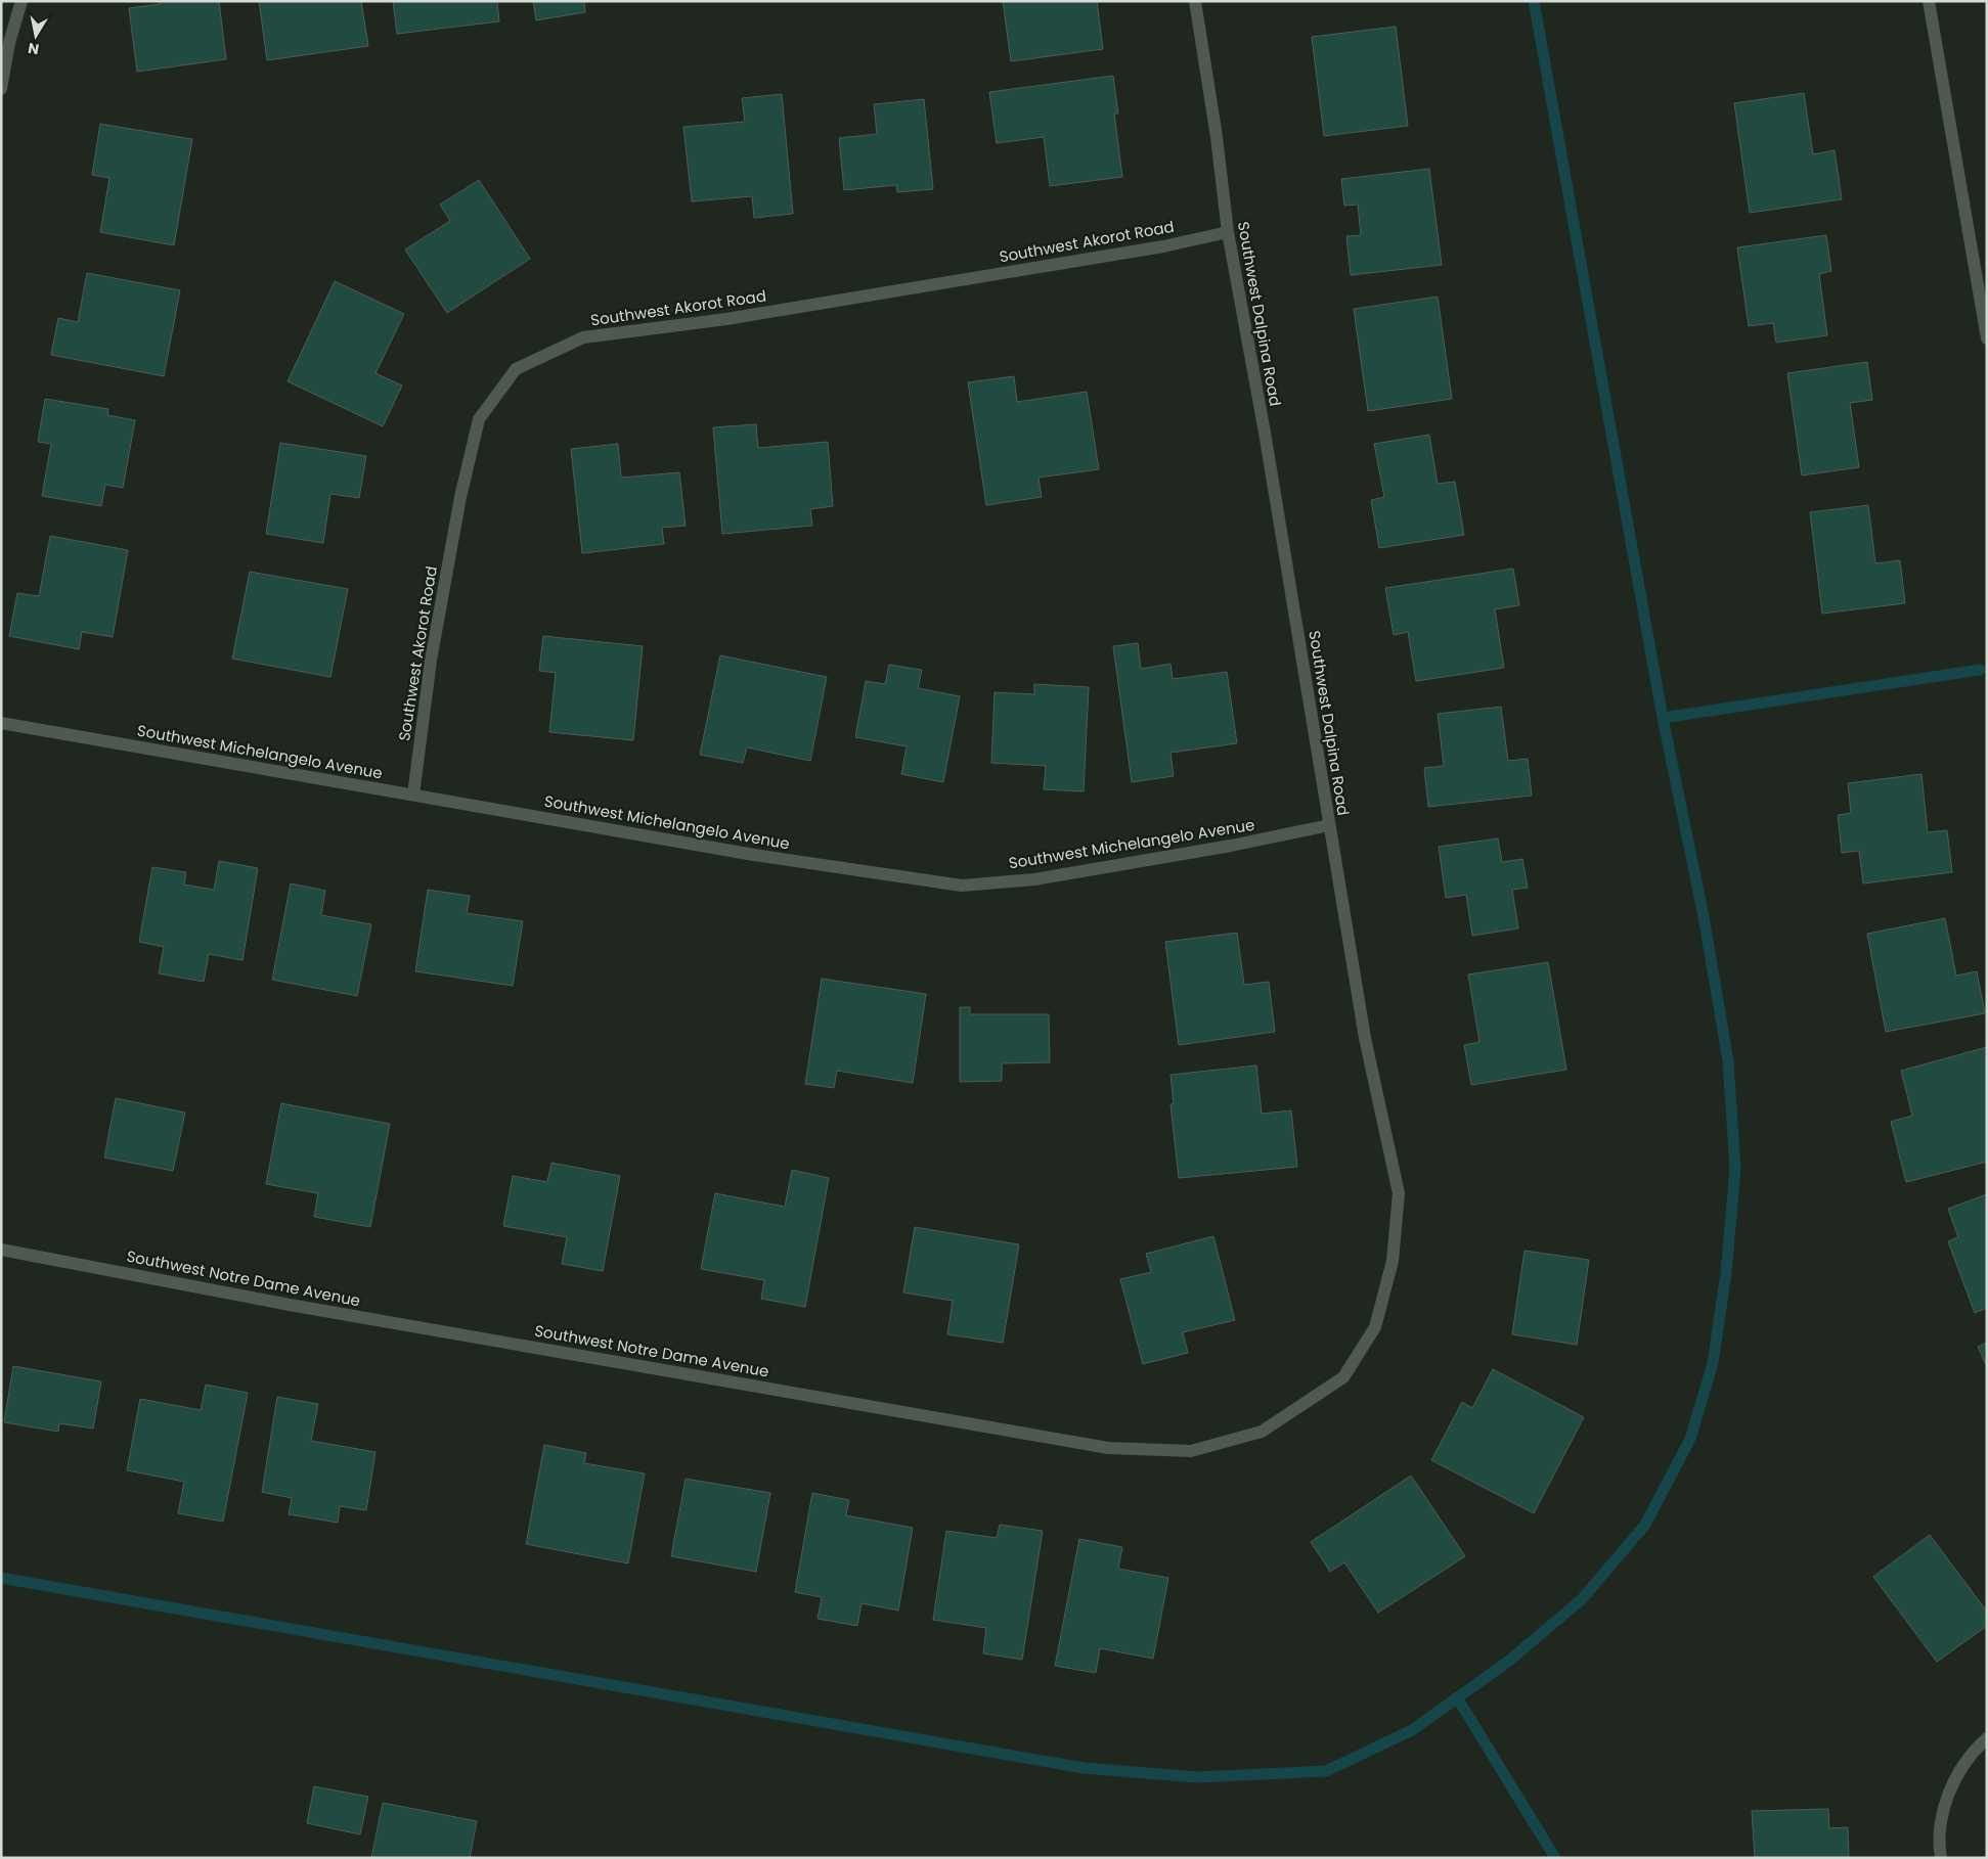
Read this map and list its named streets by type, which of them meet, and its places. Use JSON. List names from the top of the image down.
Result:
{
  "streets": {
    "street": [
      "Southwest Akorot Road",
      "Southwest Dalpina Road",
      "Southwest Michelangelo Avenue",
      "Southwest Notre Dame Avenue"
    ]
  },
  "crossings": [
    ["Southwest Akorot Road", "Southwest Dalpina Road"],
    ["Southwest Akorot Road", "Southwest Michelangelo Avenue"],
    ["Southwest Dalpina Road", "Southwest Michelangelo Avenue"],
    ["Southwest Dalpina Road", "Southwest Notre Dame Avenue"]
  ],
  "north": "bottom"
}
